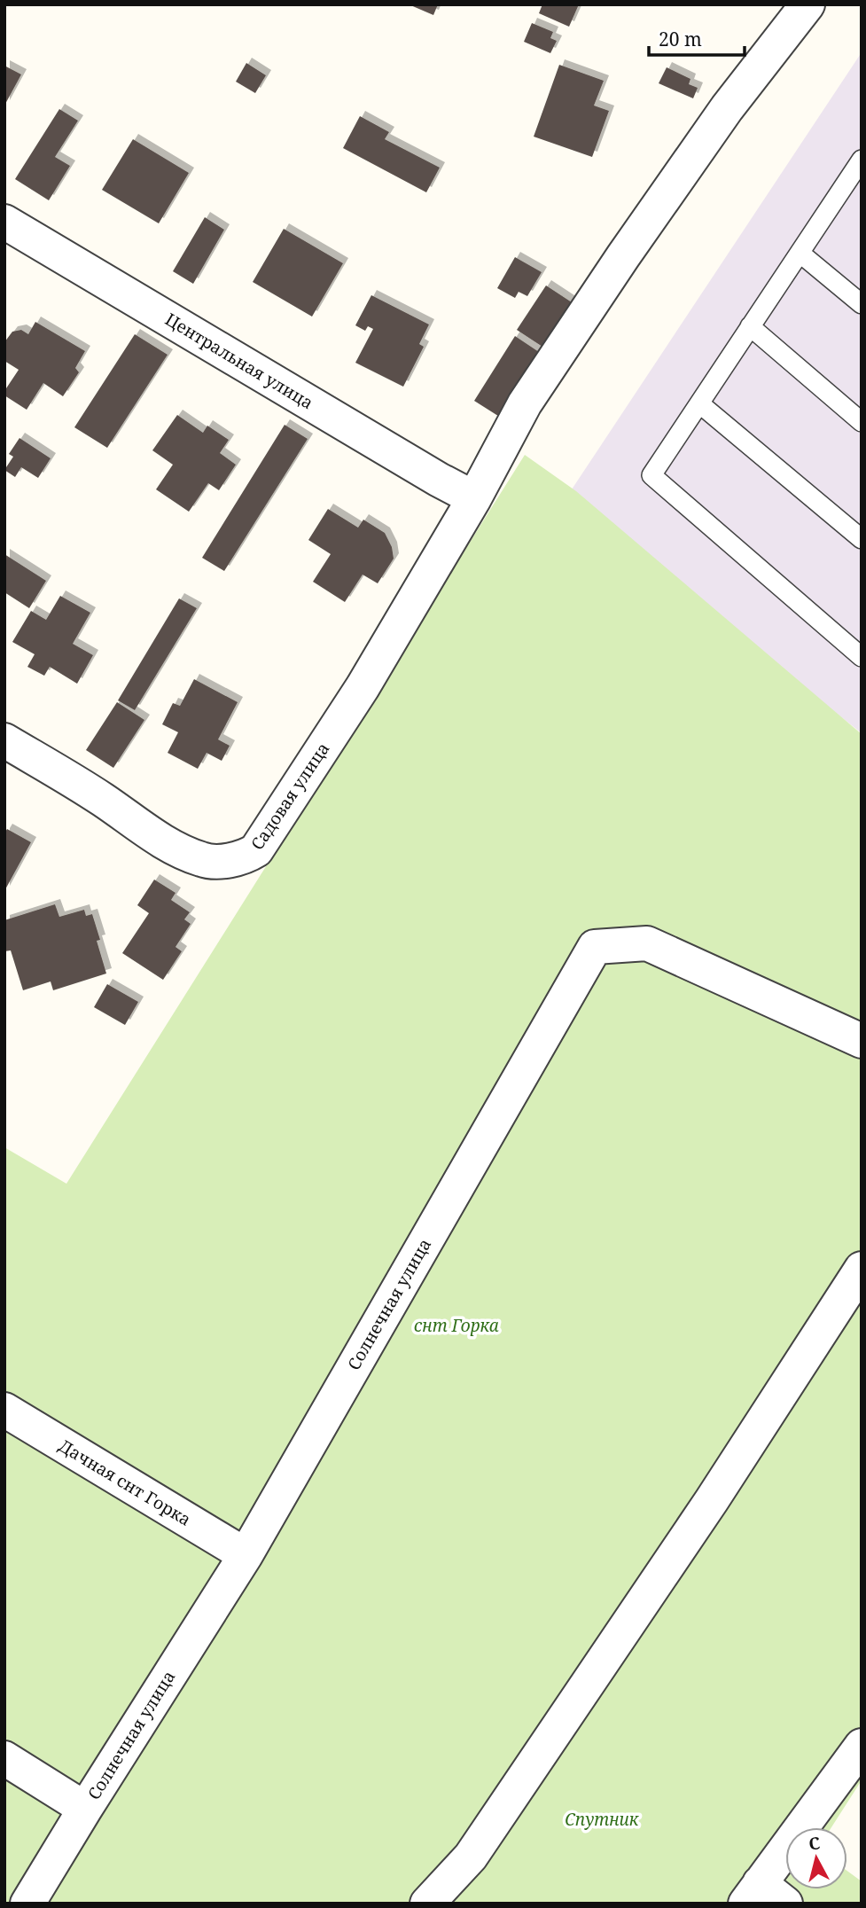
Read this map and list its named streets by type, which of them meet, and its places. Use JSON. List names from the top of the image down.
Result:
{
  "streets": {
    "street": [
      "Центральная улица",
      "Садовая улица",
      "Солнечная улица",
      "Дачная снт Горка"
    ]
  },
  "crossings": [
    ["Центральная улица", "Садовая улица"],
    ["Солнечная улица", "Дачная снт Горка"]
  ],
  "parks": ["снт Горка", "Спутник"],
  "scale_bar": "20 m",
  "north": "top"
}
